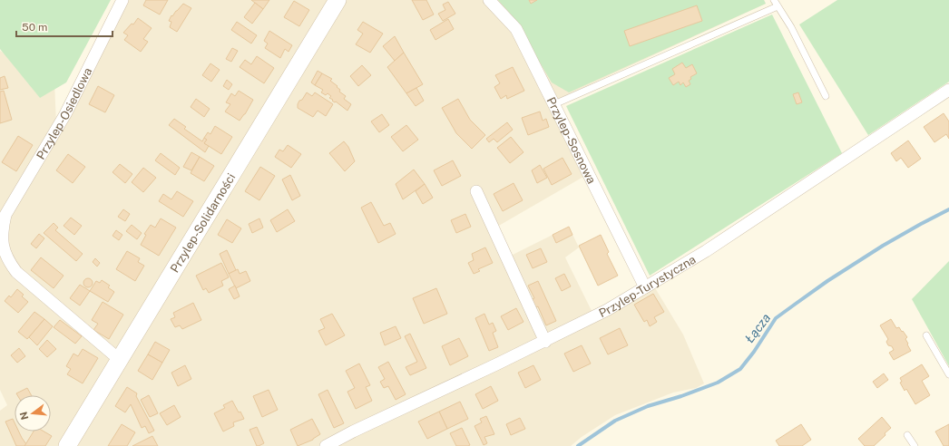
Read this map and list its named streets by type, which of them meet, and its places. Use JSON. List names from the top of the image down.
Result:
{
  "streets": {
    "main road": ["Przylep-Solidarności"],
    "street": ["Przylep-Osiedlowa", "Przylep-Sosnowa", "Przylep-Turystyczna"]
  },
  "crossings": [
    ["Przylep-Osiedlowa", "Przylep-Solidarności"],
    ["Przylep-Sosnowa", "Przylep-Turystyczna"]
  ],
  "water": ["Łącza"],
  "scale_bar": "50 m",
  "north": "left"
}
